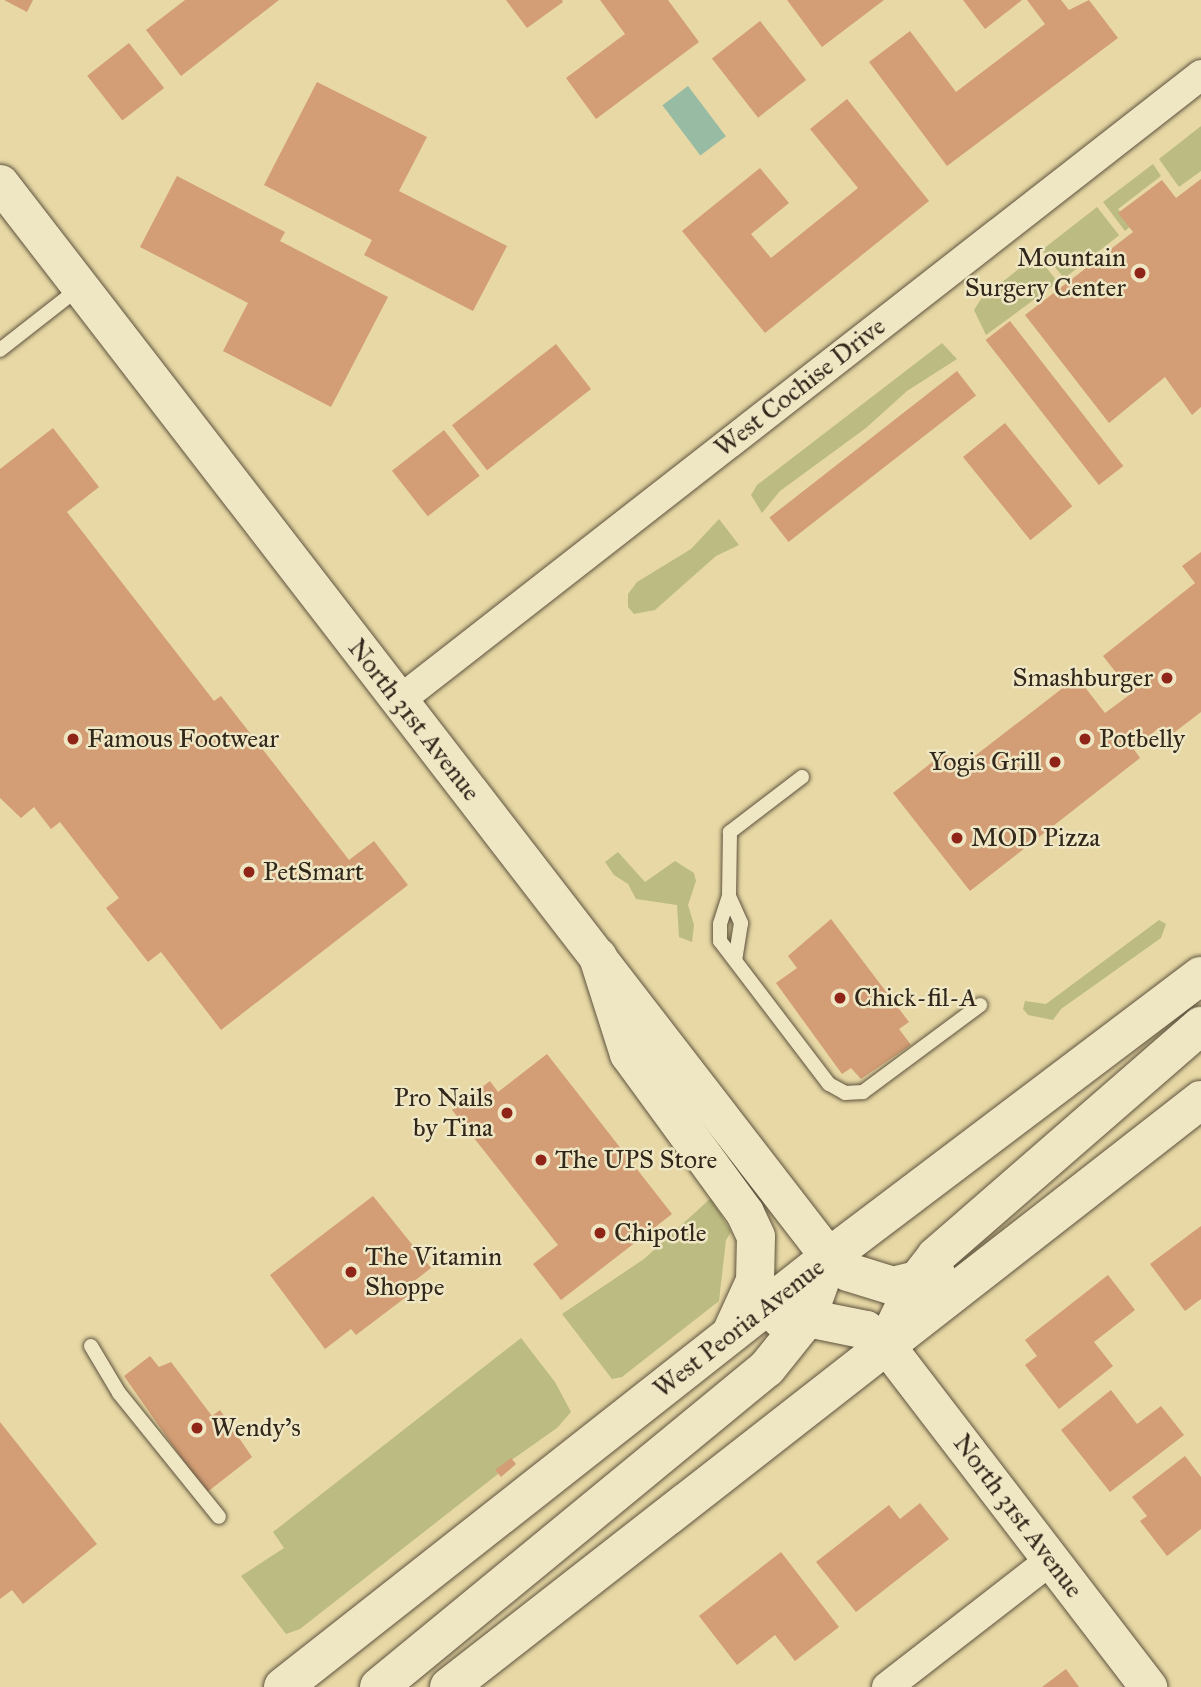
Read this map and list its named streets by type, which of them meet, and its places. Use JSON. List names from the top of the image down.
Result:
{
  "streets": {
    "main road": ["West Peoria Avenue"],
    "street": ["West Cochise Drive", "North 31st Avenue"]
  },
  "crossings": [
    ["West Cochise Drive", "North 31st Avenue"],
    ["North 31st Avenue", "West Peoria Avenue"]
  ],
  "places": [
    "Mountain Surgery Center",
    "Smashburger",
    "Famous Footwear",
    "Potbelly",
    "Yogis Grill",
    "MOD Pizza",
    "PetSmart",
    "Chick-fil-A",
    "Pro Nails by Tina",
    "The UPS Store",
    "Chipotle",
    "The Vitamin Shoppe",
    "Wendy's"
  ]
}
